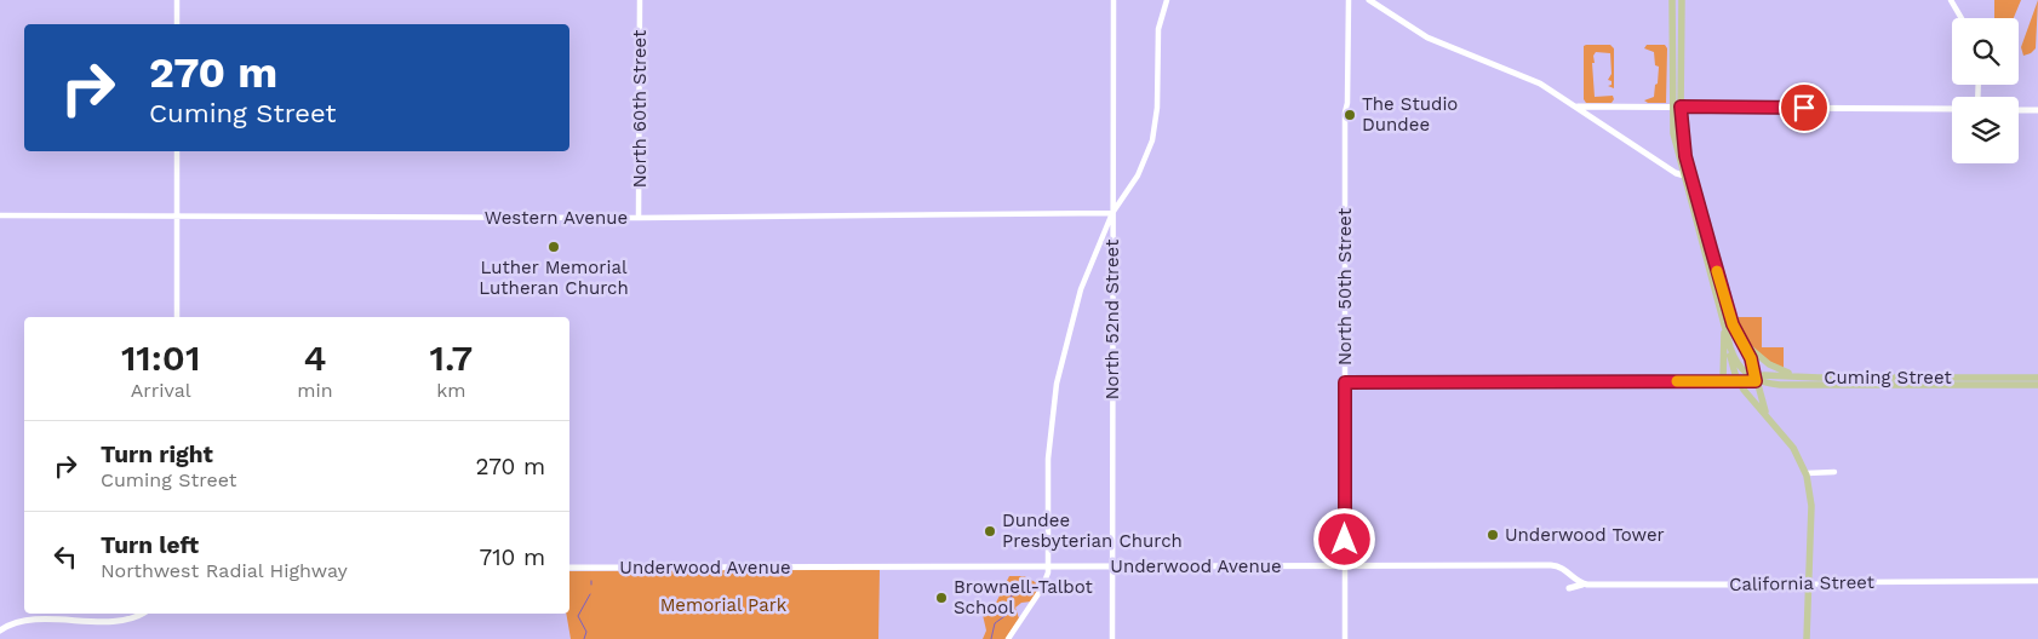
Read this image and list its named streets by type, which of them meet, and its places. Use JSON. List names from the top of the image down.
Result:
{
  "streets": {
    "main road": ["Cuming Street", "Underwood Avenue", "California Street"],
    "street": [
      "North 60th Street",
      "Western Avenue",
      "North 50th Street",
      "North 52nd Street"
    ]
  },
  "crossings": [
    ["North 60th Street", "Western Avenue"],
    ["Western Avenue", "North 52nd Street"],
    ["North 50th Street", "Cuming Street"],
    ["North 50th Street", "Underwood Avenue"],
    ["North 52nd Street", "Underwood Avenue"],
    ["Underwood Avenue", "California Street"]
  ],
  "parks": ["Memorial Park"],
  "places": [
    "The Studio Dundee",
    "Luther Memorial Lutheran Church",
    "Dundee Presbyterian Church",
    "Underwood Tower",
    "Brownell-Talbot School"
  ],
  "page": {
    "turn": ["270 m", "Cuming Street"],
    "eta": [
      "11:01",
      "Arrival",
      "4",
      "min",
      "1.7",
      "km"
    ],
    "list": [
      {
        "name": "Turn right",
        "note": "Cuming Street",
        "value": "270 m"
      },
      {
        "name": "Turn left",
        "note": "Northwest Radial Highway",
        "value": "710 m"
      }
    ]
  }
}
